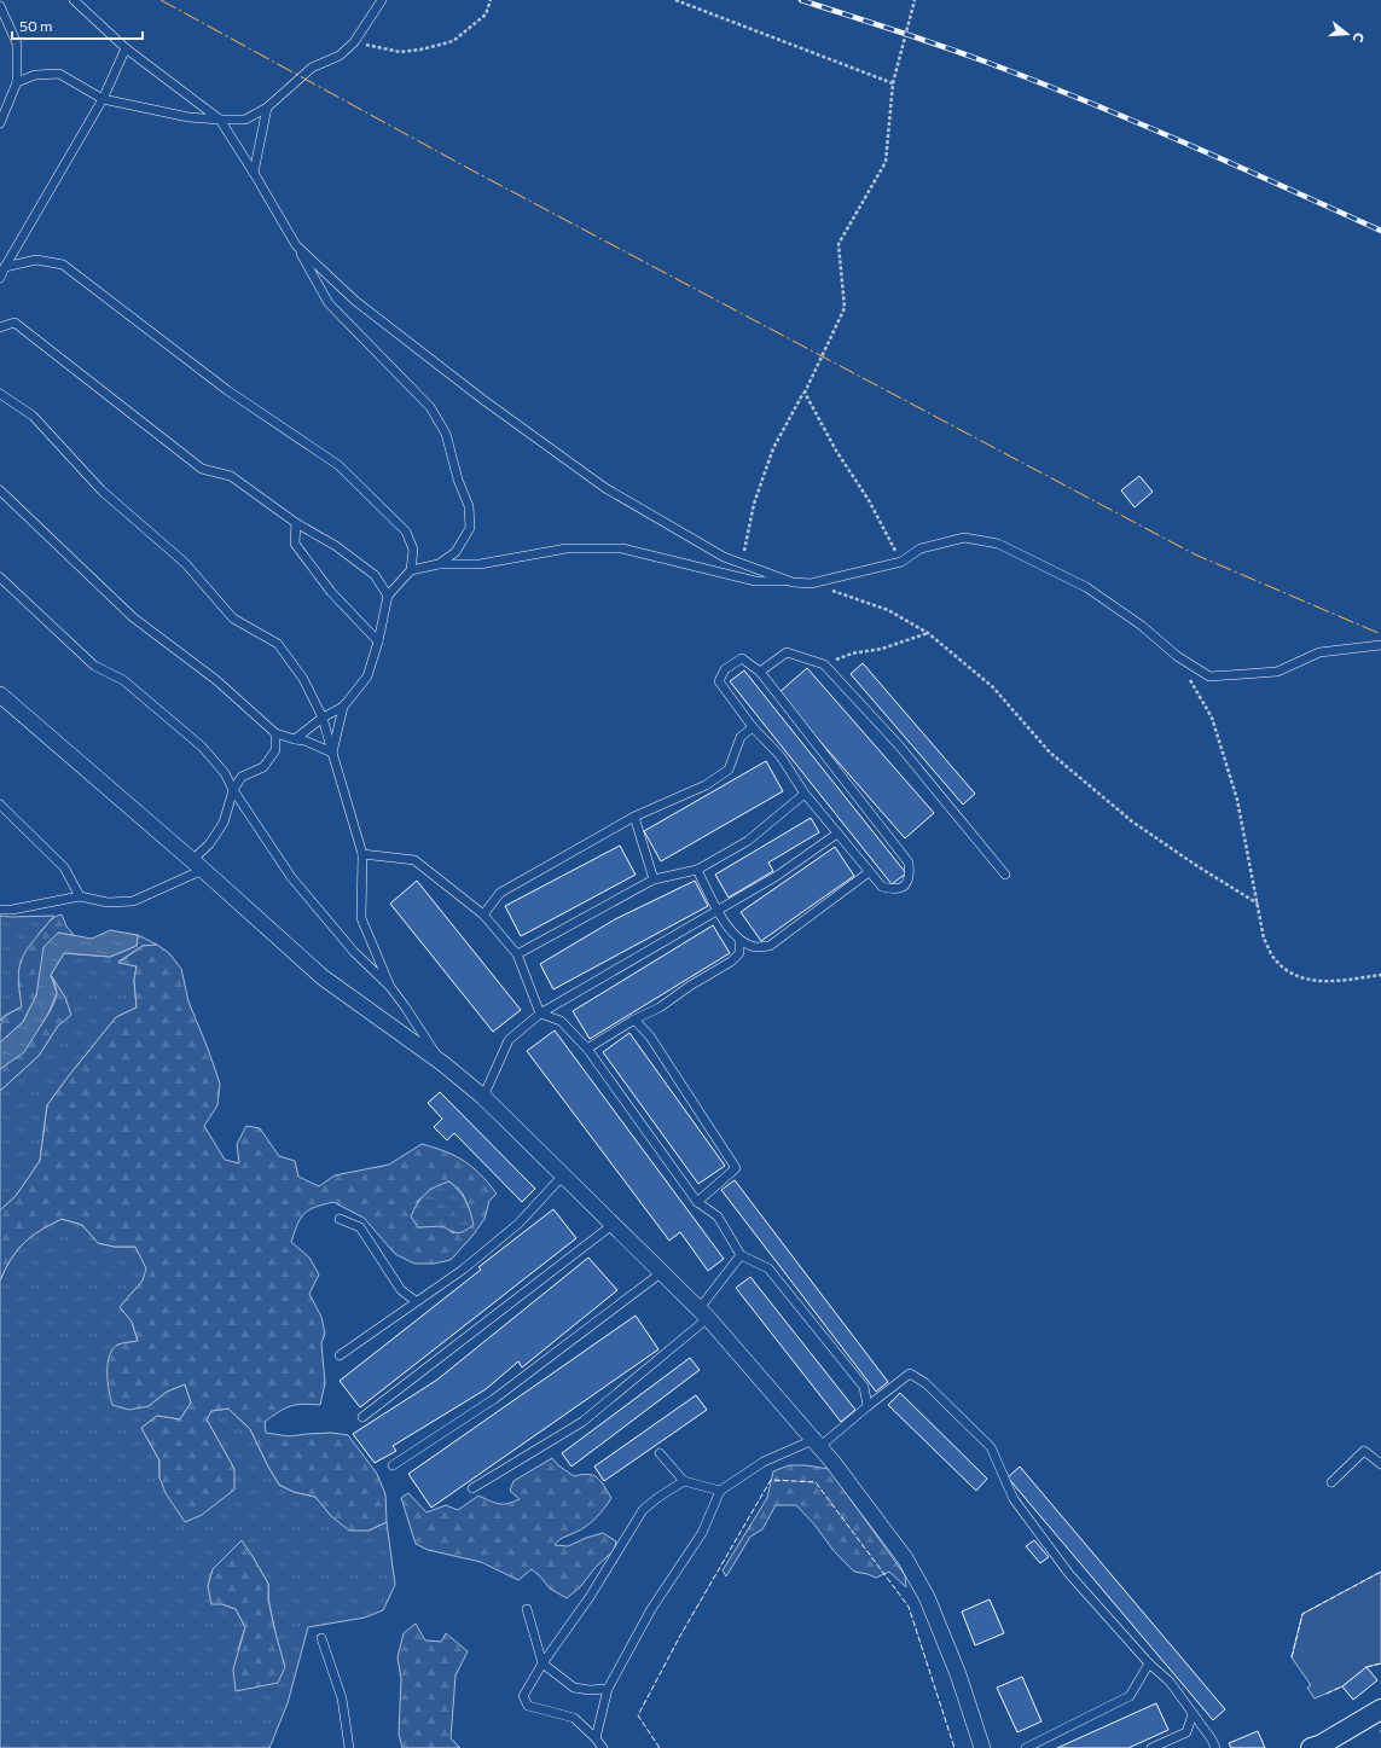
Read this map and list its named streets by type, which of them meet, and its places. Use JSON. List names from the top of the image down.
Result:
{
  "scale_bar": "50 m",
  "north": "right"
}
